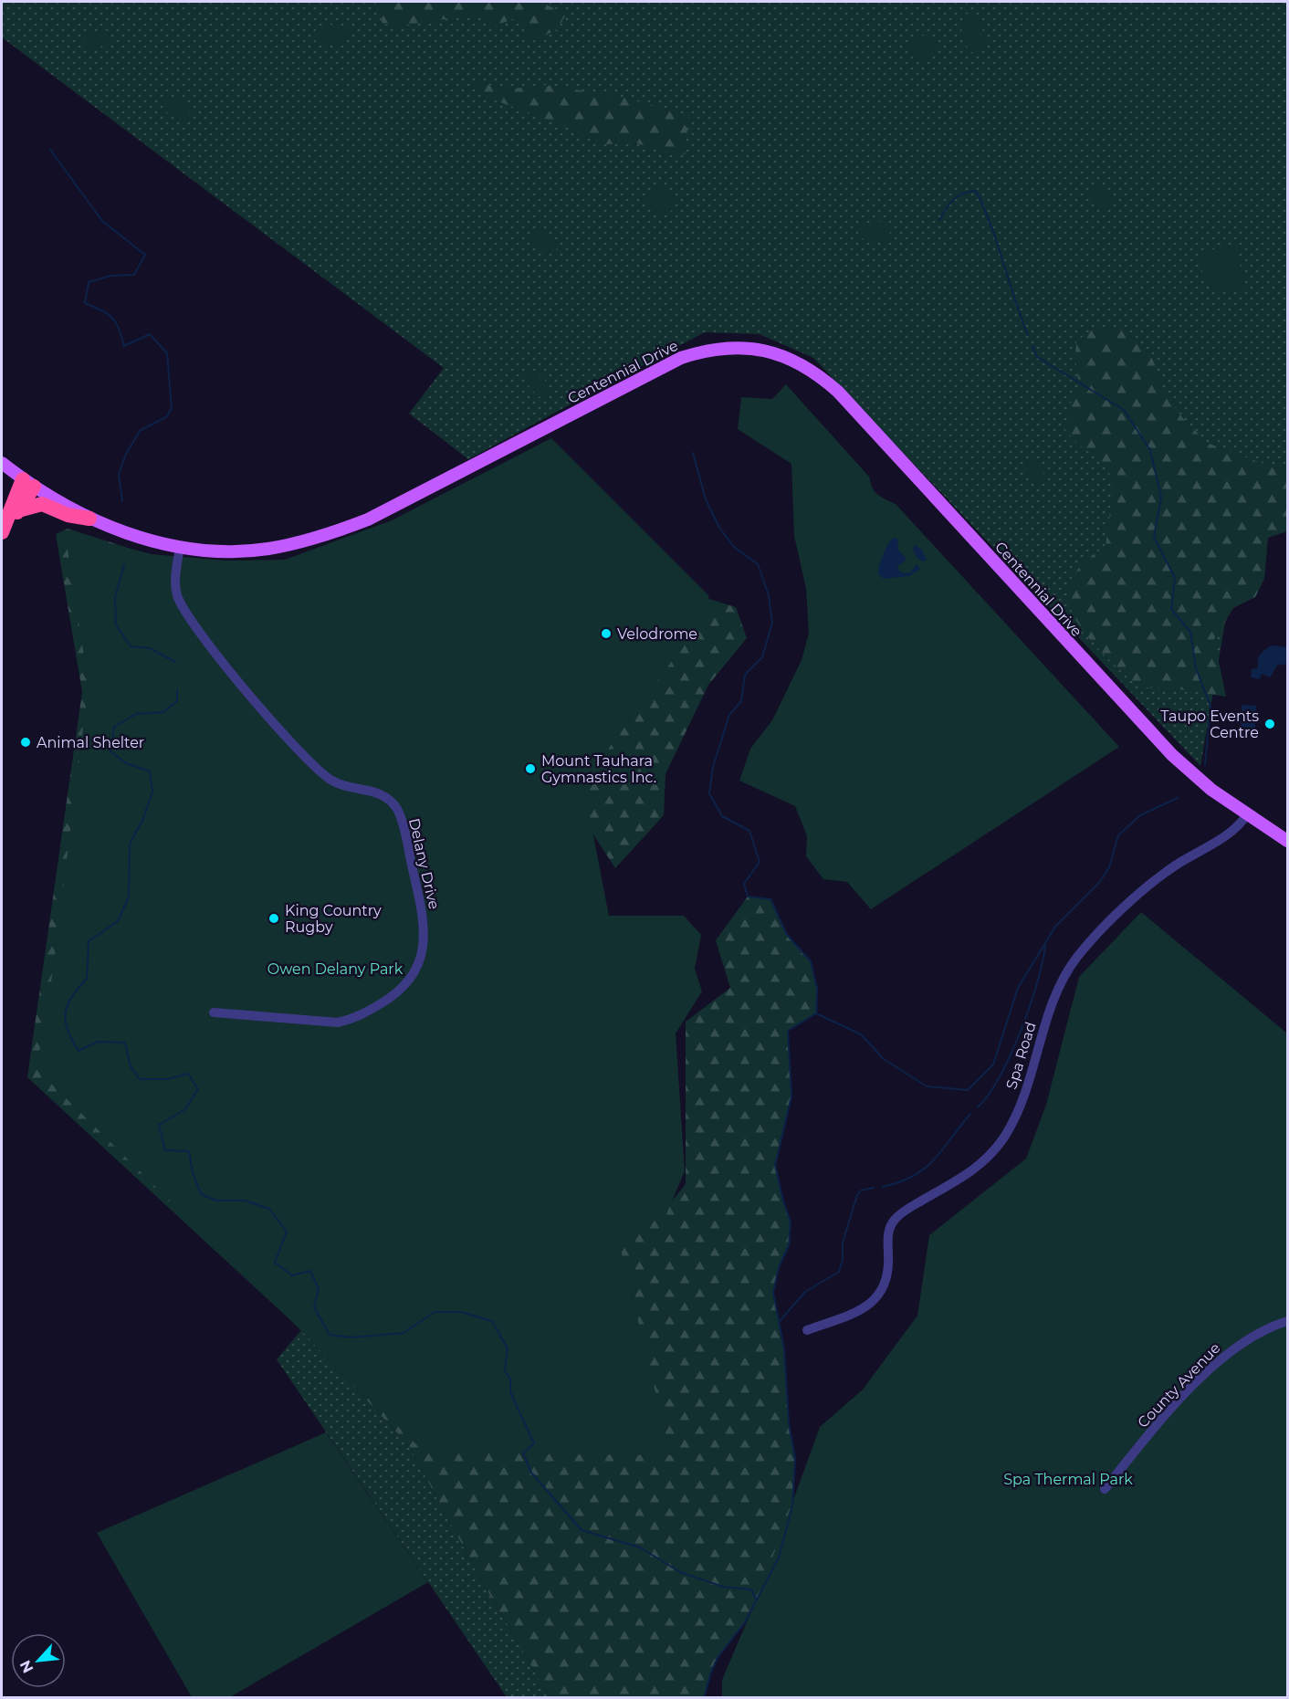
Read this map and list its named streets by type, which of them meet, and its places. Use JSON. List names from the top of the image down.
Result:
{
  "streets": {
    "main road": ["Centennial Drive"],
    "street": ["Delany Drive", "Spa Road", "County Avenue"]
  },
  "crossings": [
    ["Centennial Drive", "Delany Drive"],
    ["Centennial Drive", "Spa Road"]
  ],
  "parks": ["Owen Delany Park", "Spa Thermal Park"],
  "places": [
    "Velodrome",
    "Taupo Events Centre",
    "Animal Shelter",
    "Mount Tauhara Gymnastics Inc.",
    "King Country Rugby"
  ],
  "north": "bottom left"
}
